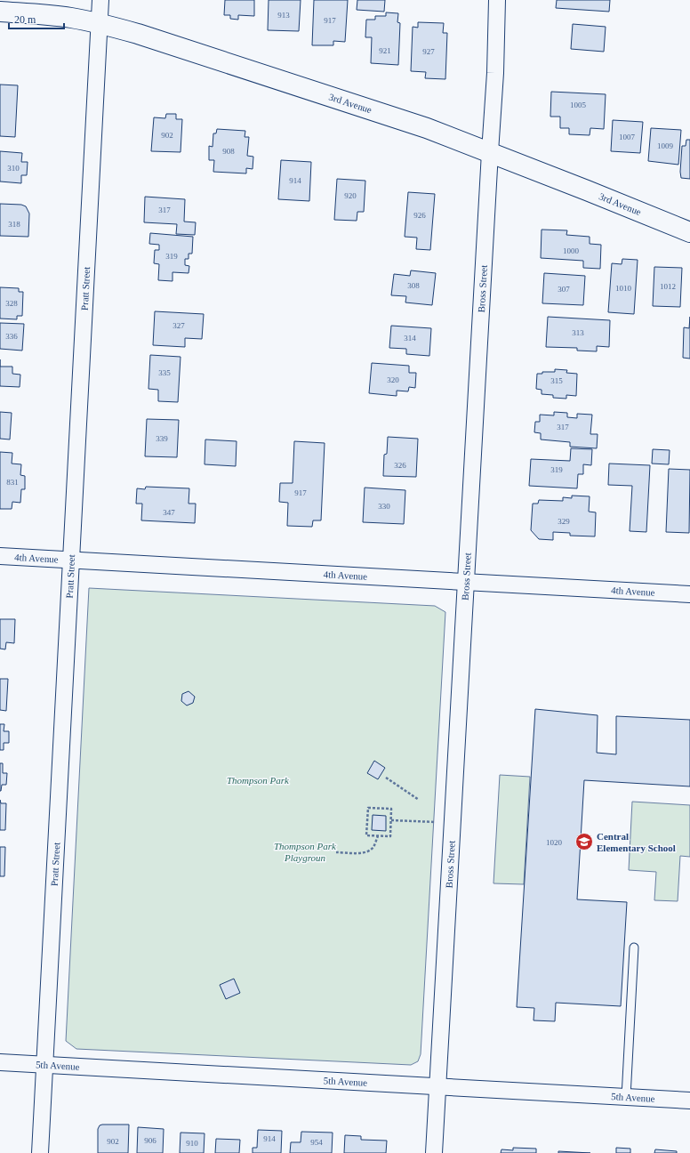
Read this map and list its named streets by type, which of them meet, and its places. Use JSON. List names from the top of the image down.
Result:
{
  "streets": {
    "street": [
      "3rd Avenue",
      "Pratt Street",
      "Bross Street",
      "4th Avenue",
      "5th Avenue"
    ]
  },
  "crossings": [
    ["3rd Avenue", "Pratt Street"],
    ["3rd Avenue", "Bross Street"],
    ["Pratt Street", "4th Avenue"],
    ["Pratt Street", "5th Avenue"],
    ["Bross Street", "4th Avenue"],
    ["Bross Street", "5th Avenue"]
  ],
  "parks": ["Thompson Park", "Thompson Park Playgroun"],
  "places": {
    "school or university": ["Central Elementary School"]
  },
  "house_numbers": [
    "913",
    "917",
    "921",
    "927",
    "1005",
    "902",
    "1007",
    "1009",
    "908",
    "310",
    "914",
    "920",
    "317",
    "926",
    "318",
    "1000",
    "319",
    "308",
    "1012",
    "1010",
    "307",
    "328",
    "327",
    "313",
    "336",
    "314",
    "335",
    "320",
    "315",
    "317",
    "339",
    "326",
    "319",
    "831",
    "917",
    "330",
    "347",
    "329",
    "1020",
    "914",
    "906",
    "902",
    "954",
    "910"
  ],
  "scale_bar": "20 m"
}
